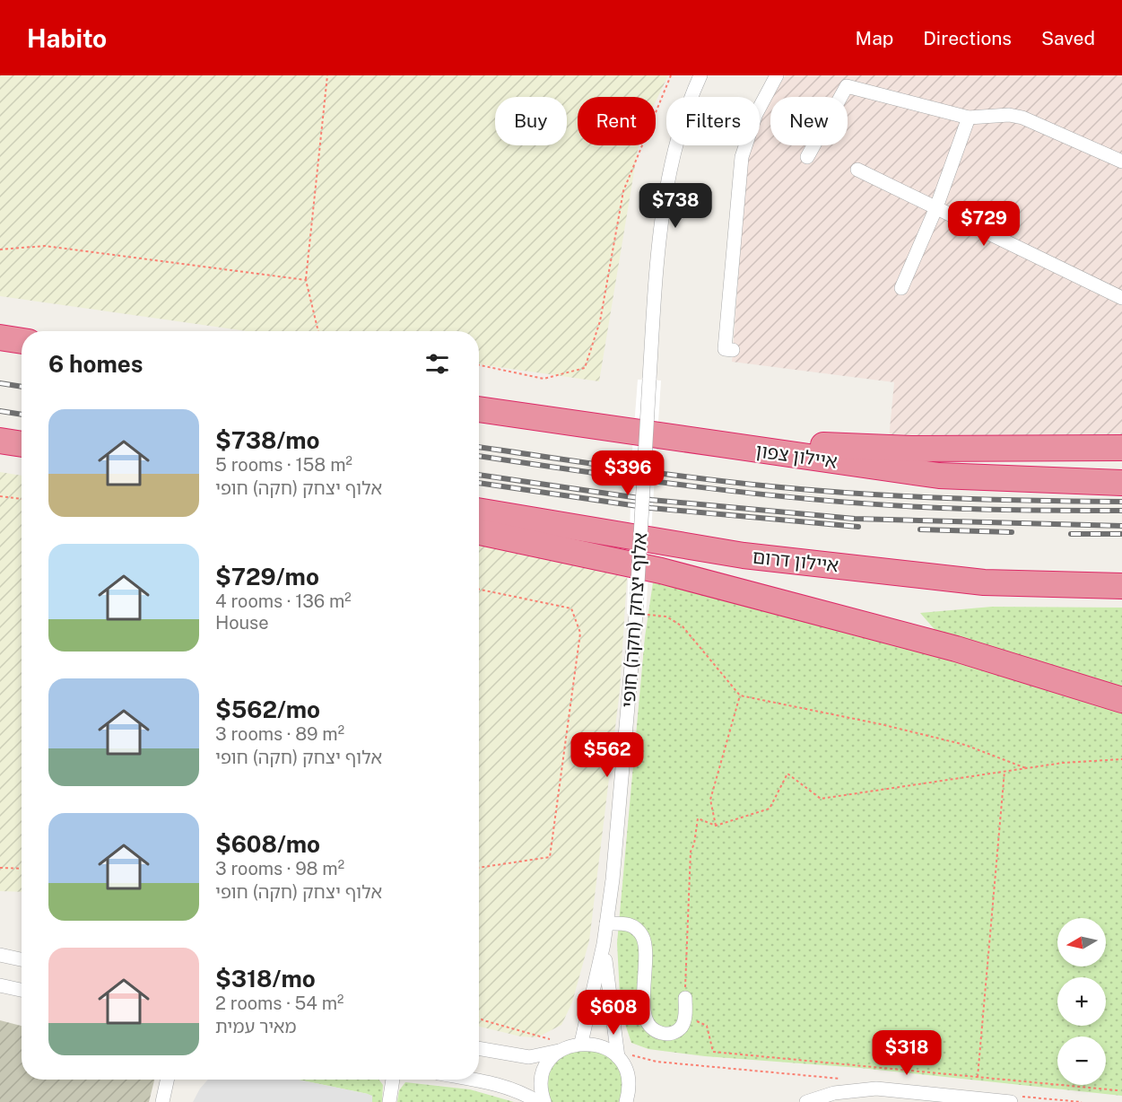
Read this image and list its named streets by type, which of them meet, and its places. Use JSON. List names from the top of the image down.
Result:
{
  "streets": {
    "highway": ["איילון צפון", "איילון דרום"],
    "street": ["אלוף יצחק (חקה) חופי"]
  },
  "north": "left",
  "page": {
    "header": "Habito",
    "nav": ["Map", "Directions", "Saved"],
    "chip": [
      "Buy",
      "Rent",
      "Filters",
      "New"
    ],
    "price": [
      "$738",
      "$729",
      "$396",
      "$562",
      "$608",
      "$318"
    ],
    "heading": "6 homes",
    "list": [
      {
        "name": "$738/mo",
        "note": "5 rooms · 158 m² · אלוף יצחק (חקה) חופי"
      },
      {
        "name": "$729/mo",
        "note": "4 rooms · 136 m² · House"
      },
      {
        "name": "$562/mo",
        "note": "3 rooms · 89 m² · אלוף יצחק (חקה) חופי"
      },
      {
        "name": "$608/mo",
        "note": "3 rooms · 98 m² · אלוף יצחק (חקה) חופי"
      },
      {
        "name": "$318/mo",
        "note": "2 rooms · 54 m² · מאיר עמית"
      }
    ],
    "map_buttons": ["+", "−"]
  }
}
